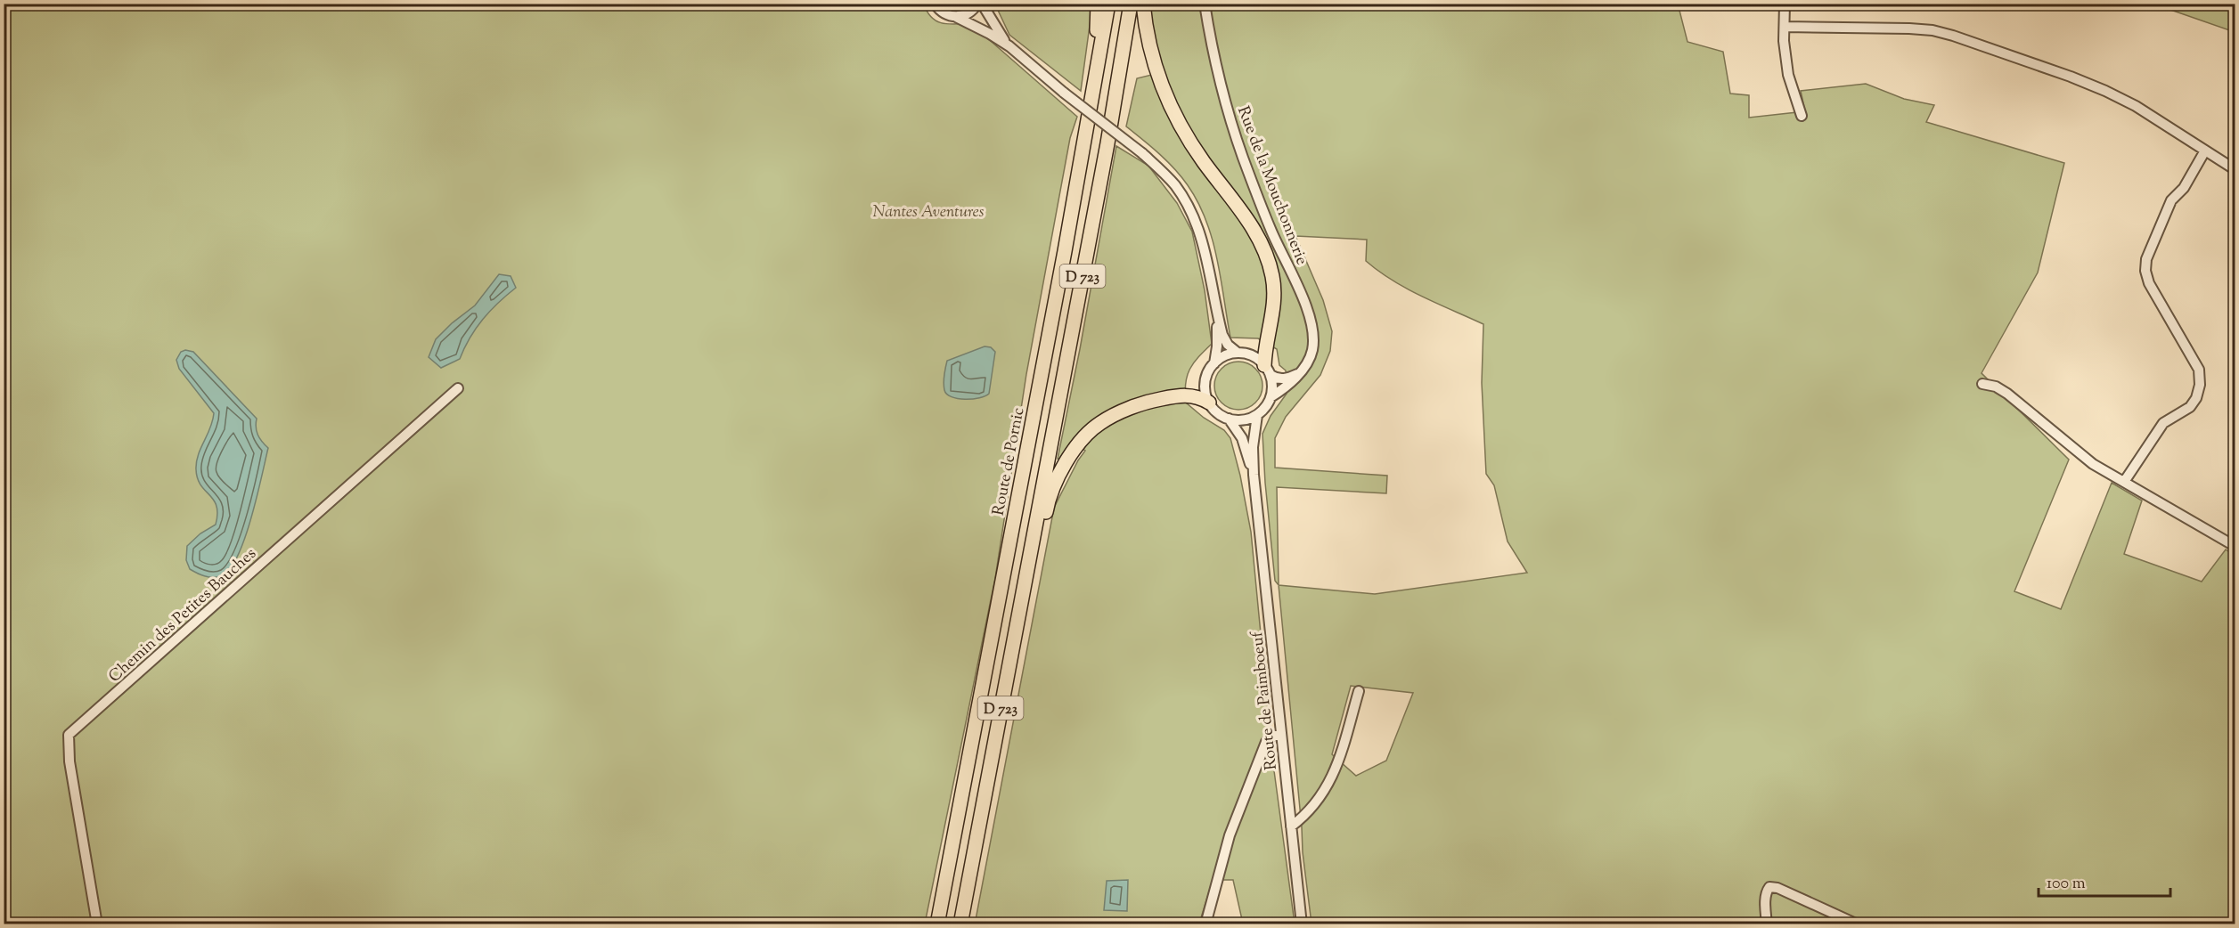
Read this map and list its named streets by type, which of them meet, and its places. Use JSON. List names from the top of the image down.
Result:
{
  "streets": {
    "highway": ["D 723", "Route de Pornic"],
    "street": ["Rue de la Mouchonnerie", "Chemin des Petites Bauches", "Route de Paimboeuf"]
  },
  "crossings": [
    ["Rue de la Mouchonnerie", "Route de Paimboeuf"]
  ],
  "parks": ["Nantes Aventures"],
  "scale_bar": "100 m"
}
